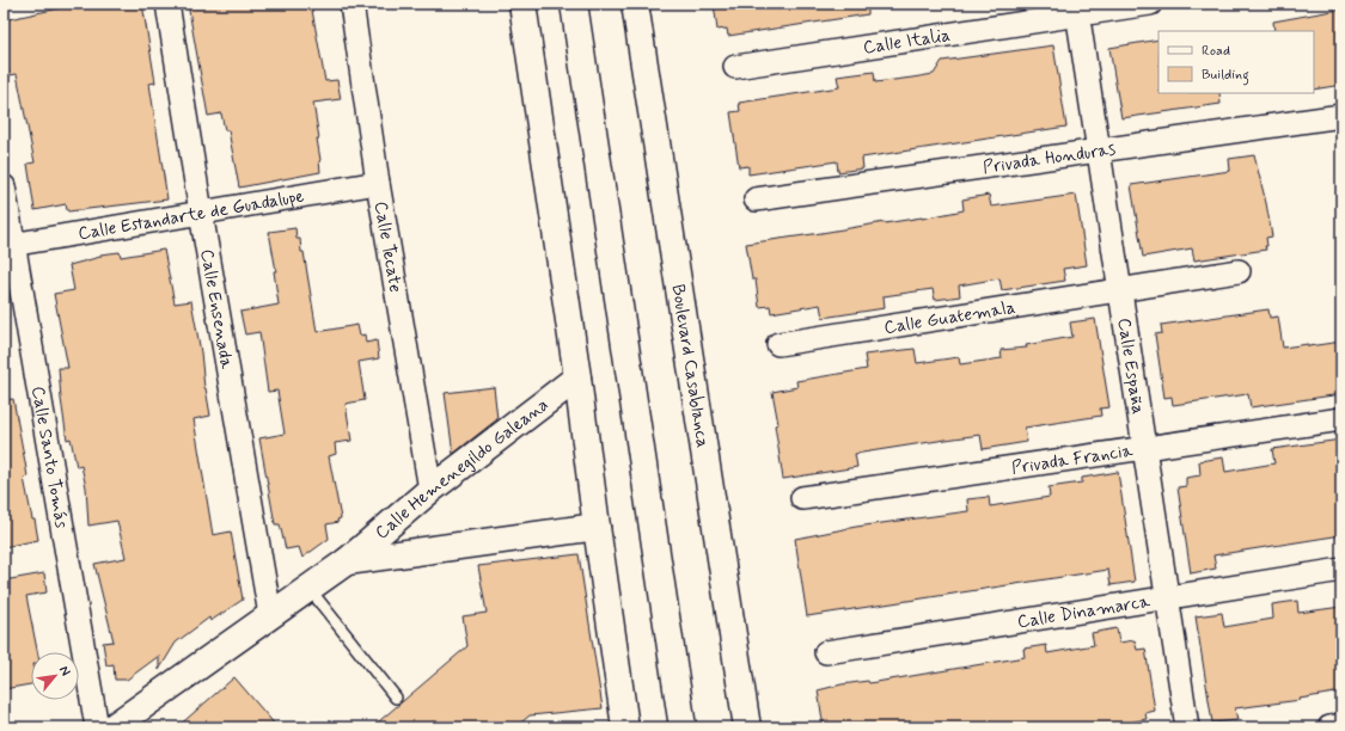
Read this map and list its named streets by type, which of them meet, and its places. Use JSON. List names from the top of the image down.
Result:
{
  "streets": {
    "street": [
      "Calle Italia",
      "Privada Honduras",
      "Calle Estandarte de Guadalupe",
      "Calle Tecate",
      "Calle Ensenada",
      "Calle Guatemala",
      "Boulevard Casablanca",
      "Calle España",
      "Calle Santo Tomás",
      "Privada Francia",
      "Calle Hemenegildo Galeana",
      "Calle Dinamarca"
    ]
  },
  "crossings": [
    ["Calle Italia", "Calle España"],
    ["Privada Honduras", "Calle España"],
    ["Calle Estandarte de Guadalupe", "Calle Tecate"],
    ["Calle Estandarte de Guadalupe", "Calle Ensenada"],
    ["Calle Estandarte de Guadalupe", "Calle Santo Tomás"],
    ["Calle Tecate", "Calle Hemenegildo Galeana"],
    ["Calle Ensenada", "Calle Hemenegildo Galeana"],
    ["Calle Guatemala", "Calle España"],
    ["Calle España", "Privada Francia"],
    ["Calle España", "Calle Dinamarca"]
  ],
  "legend": ["Road", "Building"],
  "north": "top right"
}
